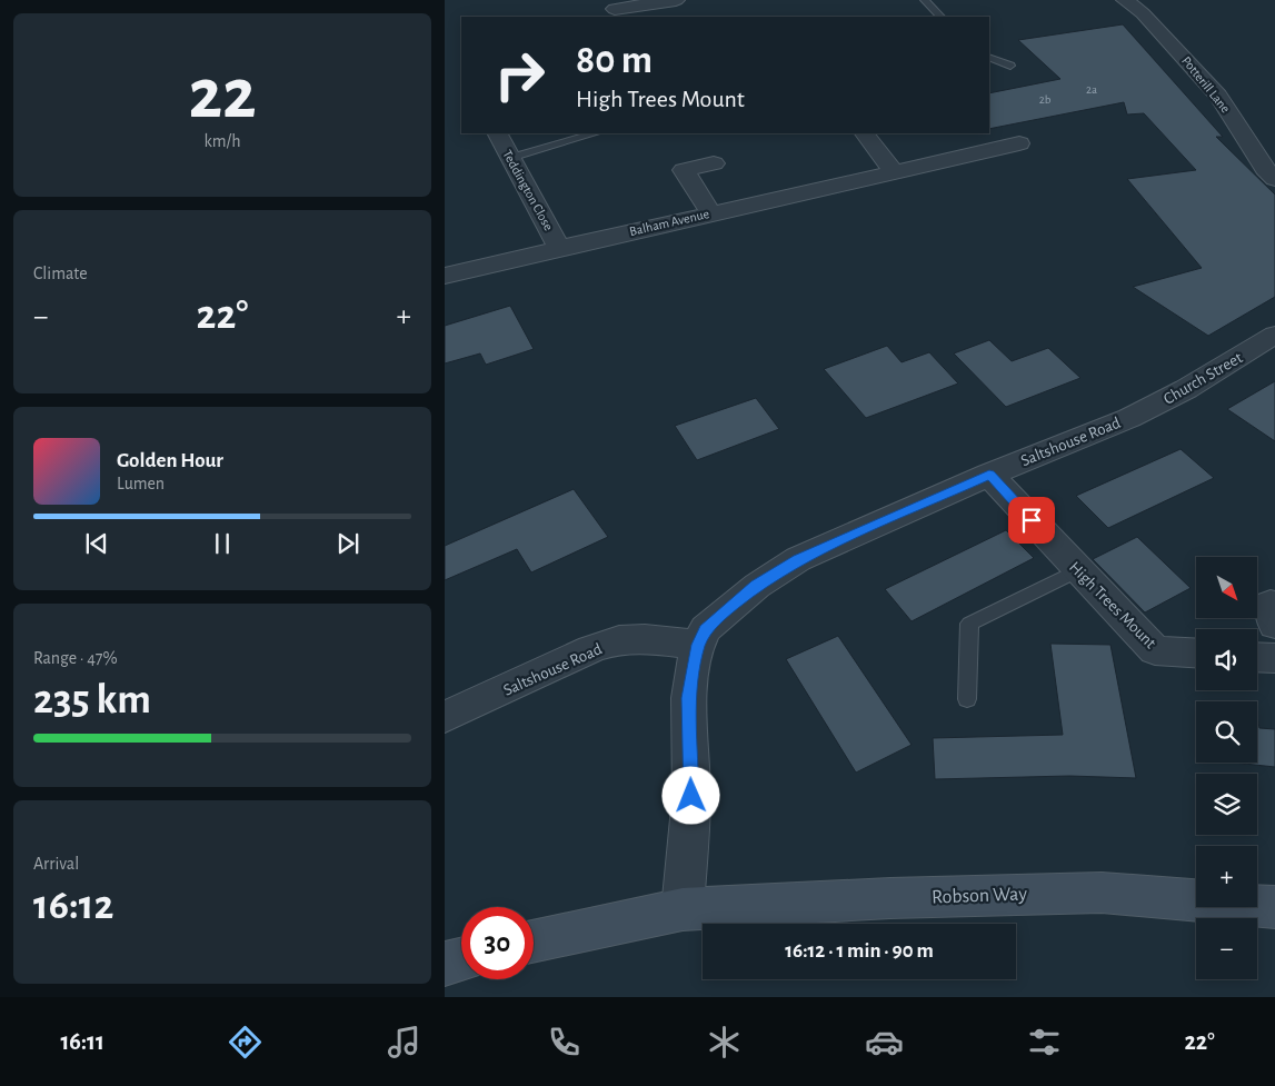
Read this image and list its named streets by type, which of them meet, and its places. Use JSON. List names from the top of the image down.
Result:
{
  "streets": {
    "main road": ["Robson Way"],
    "street": [
      "Potterill Lane",
      "Teddington Close",
      "Balham Avenue",
      "Church Street",
      "Saltshouse Road",
      "High Trees Mount"
    ]
  },
  "crossings": [
    ["Teddington Close", "Balham Avenue"],
    ["Church Street", "Saltshouse Road"],
    ["Saltshouse Road", "High Trees Mount"],
    ["Saltshouse Road", "Robson Way"]
  ],
  "house_numbers": ["2a", "2b"],
  "north": "bottom right",
  "page": {
    "tile": [
      ["22", "km/h"],
      "Climate",
      ["Range · 47%", "235 km"],
      ["Arrival", "16:12"]
    ],
    "turn": ["80 m", "High Trees Mount"],
    "heat": ["−", "22°", "+"],
    "song": ["Golden Hour", "Lumen"],
    "map_buttons": ["+", "−"],
    "limit": "30",
    "trip": "16:12 · 1 min · 90 m",
    "tabs": ["16:11", "22°"]
  }
}
